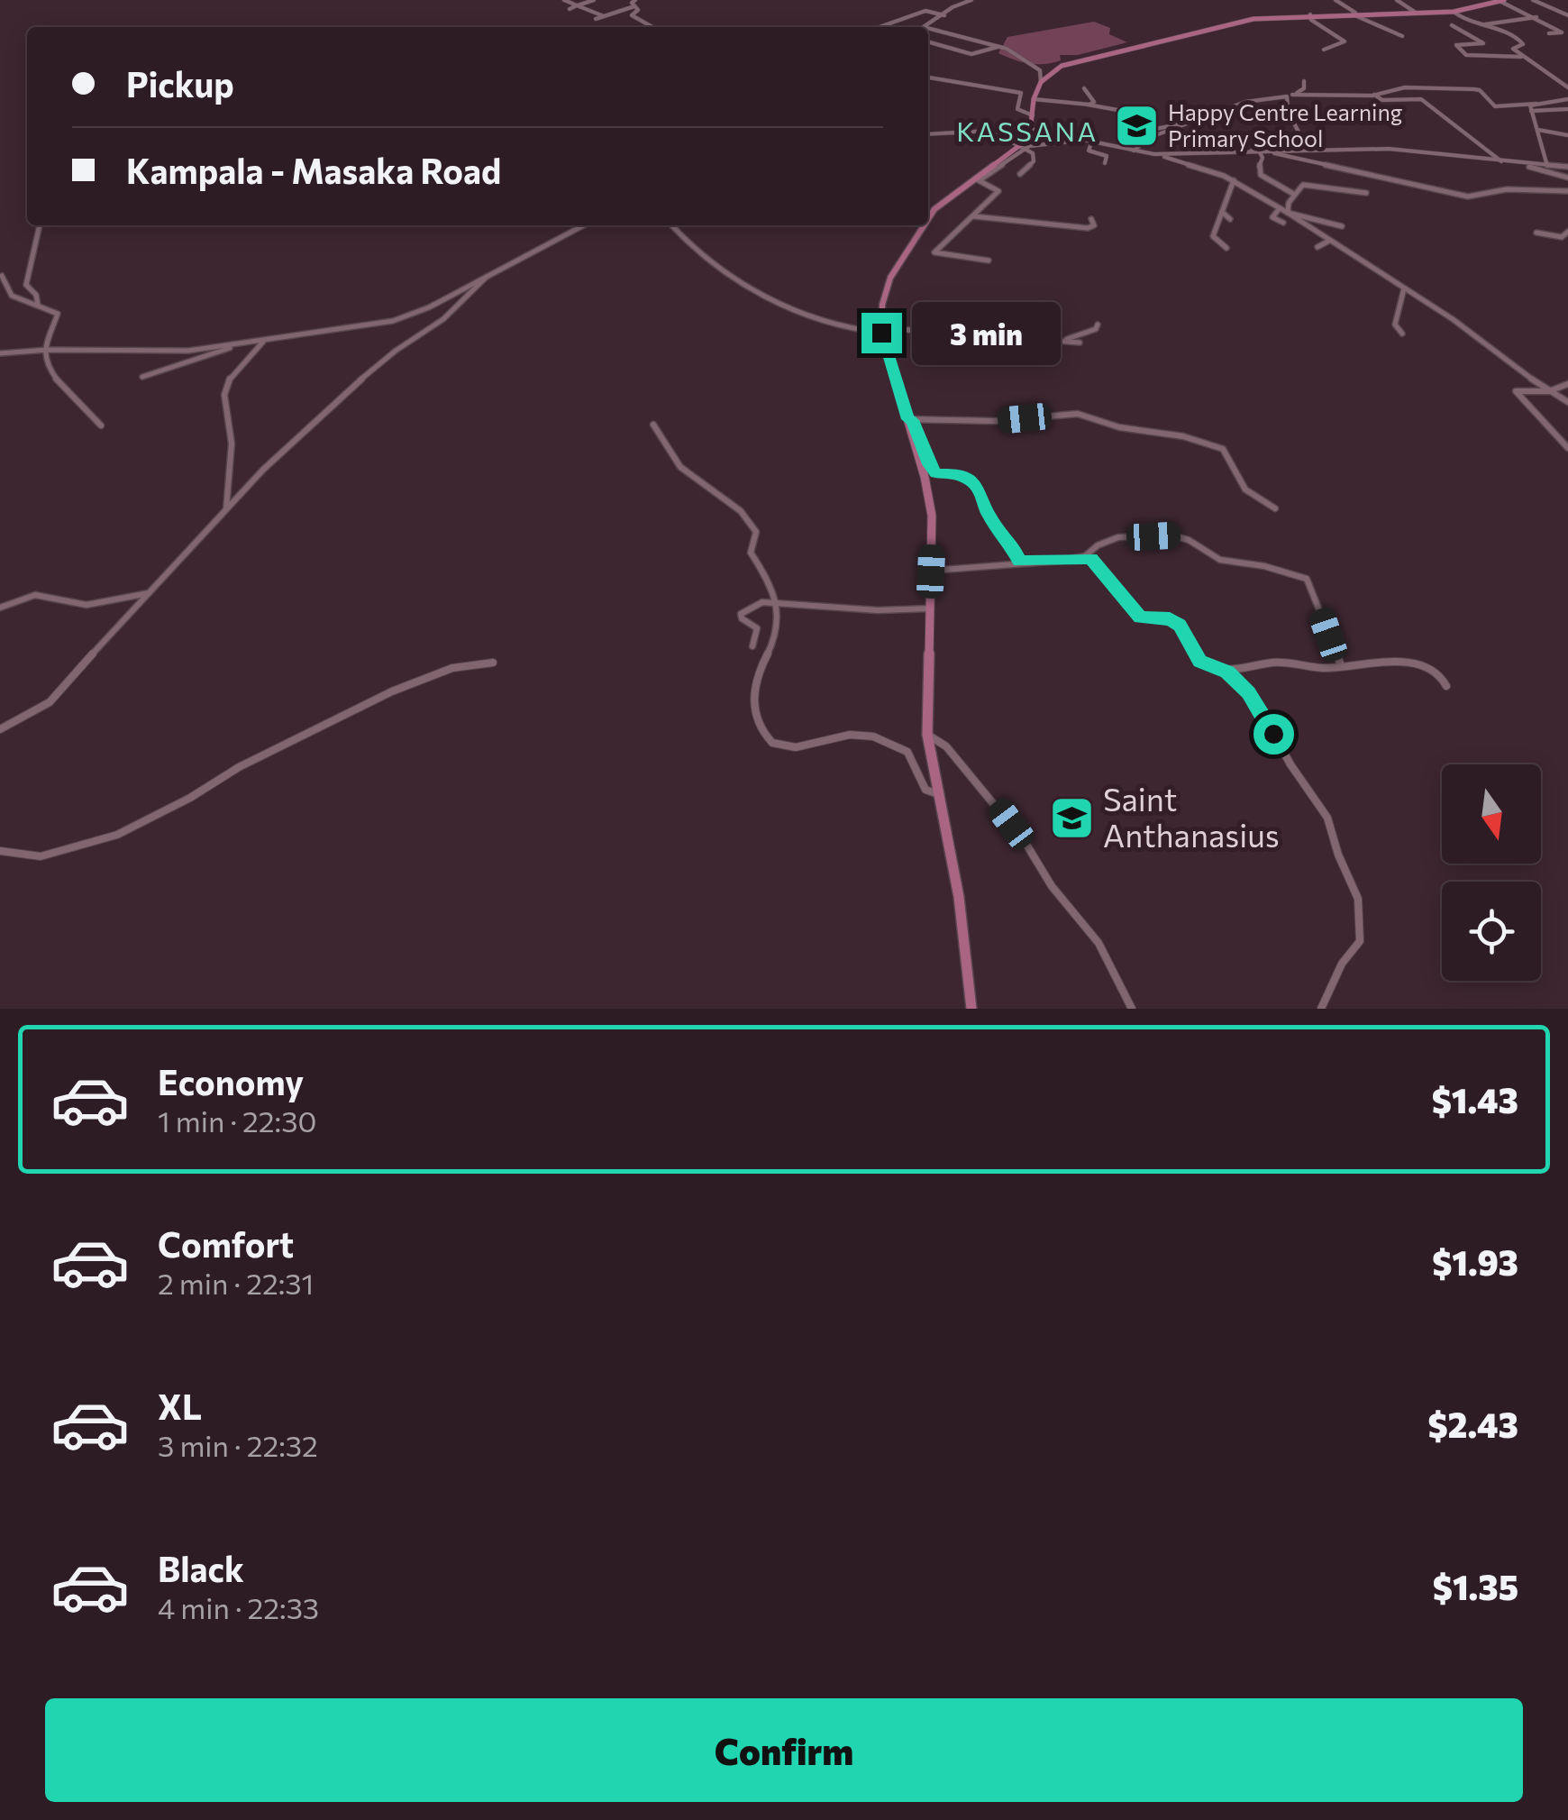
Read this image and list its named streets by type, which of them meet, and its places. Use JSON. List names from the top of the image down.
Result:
{
  "districts": ["KASSANA"],
  "places": {
    "school or university": ["Happy Centre Learning Primary School", "Saint Anthanasius"]
  },
  "north": "bottom",
  "page": {
    "banner": ["Pickup", "Kampala - Masaka Road"],
    "bubble": "3 min",
    "list": [
      {
        "name": "Economy",
        "note": "1 min · 22:30",
        "value": "$1.43"
      },
      {
        "name": "Comfort",
        "note": "2 min · 22:31",
        "value": "$1.93"
      },
      {
        "name": "XL",
        "note": "3 min · 22:32",
        "value": "$2.43"
      },
      {
        "name": "Black",
        "note": "4 min · 22:33",
        "value": "$1.35"
      }
    ],
    "buttons": "Confirm"
  }
}
